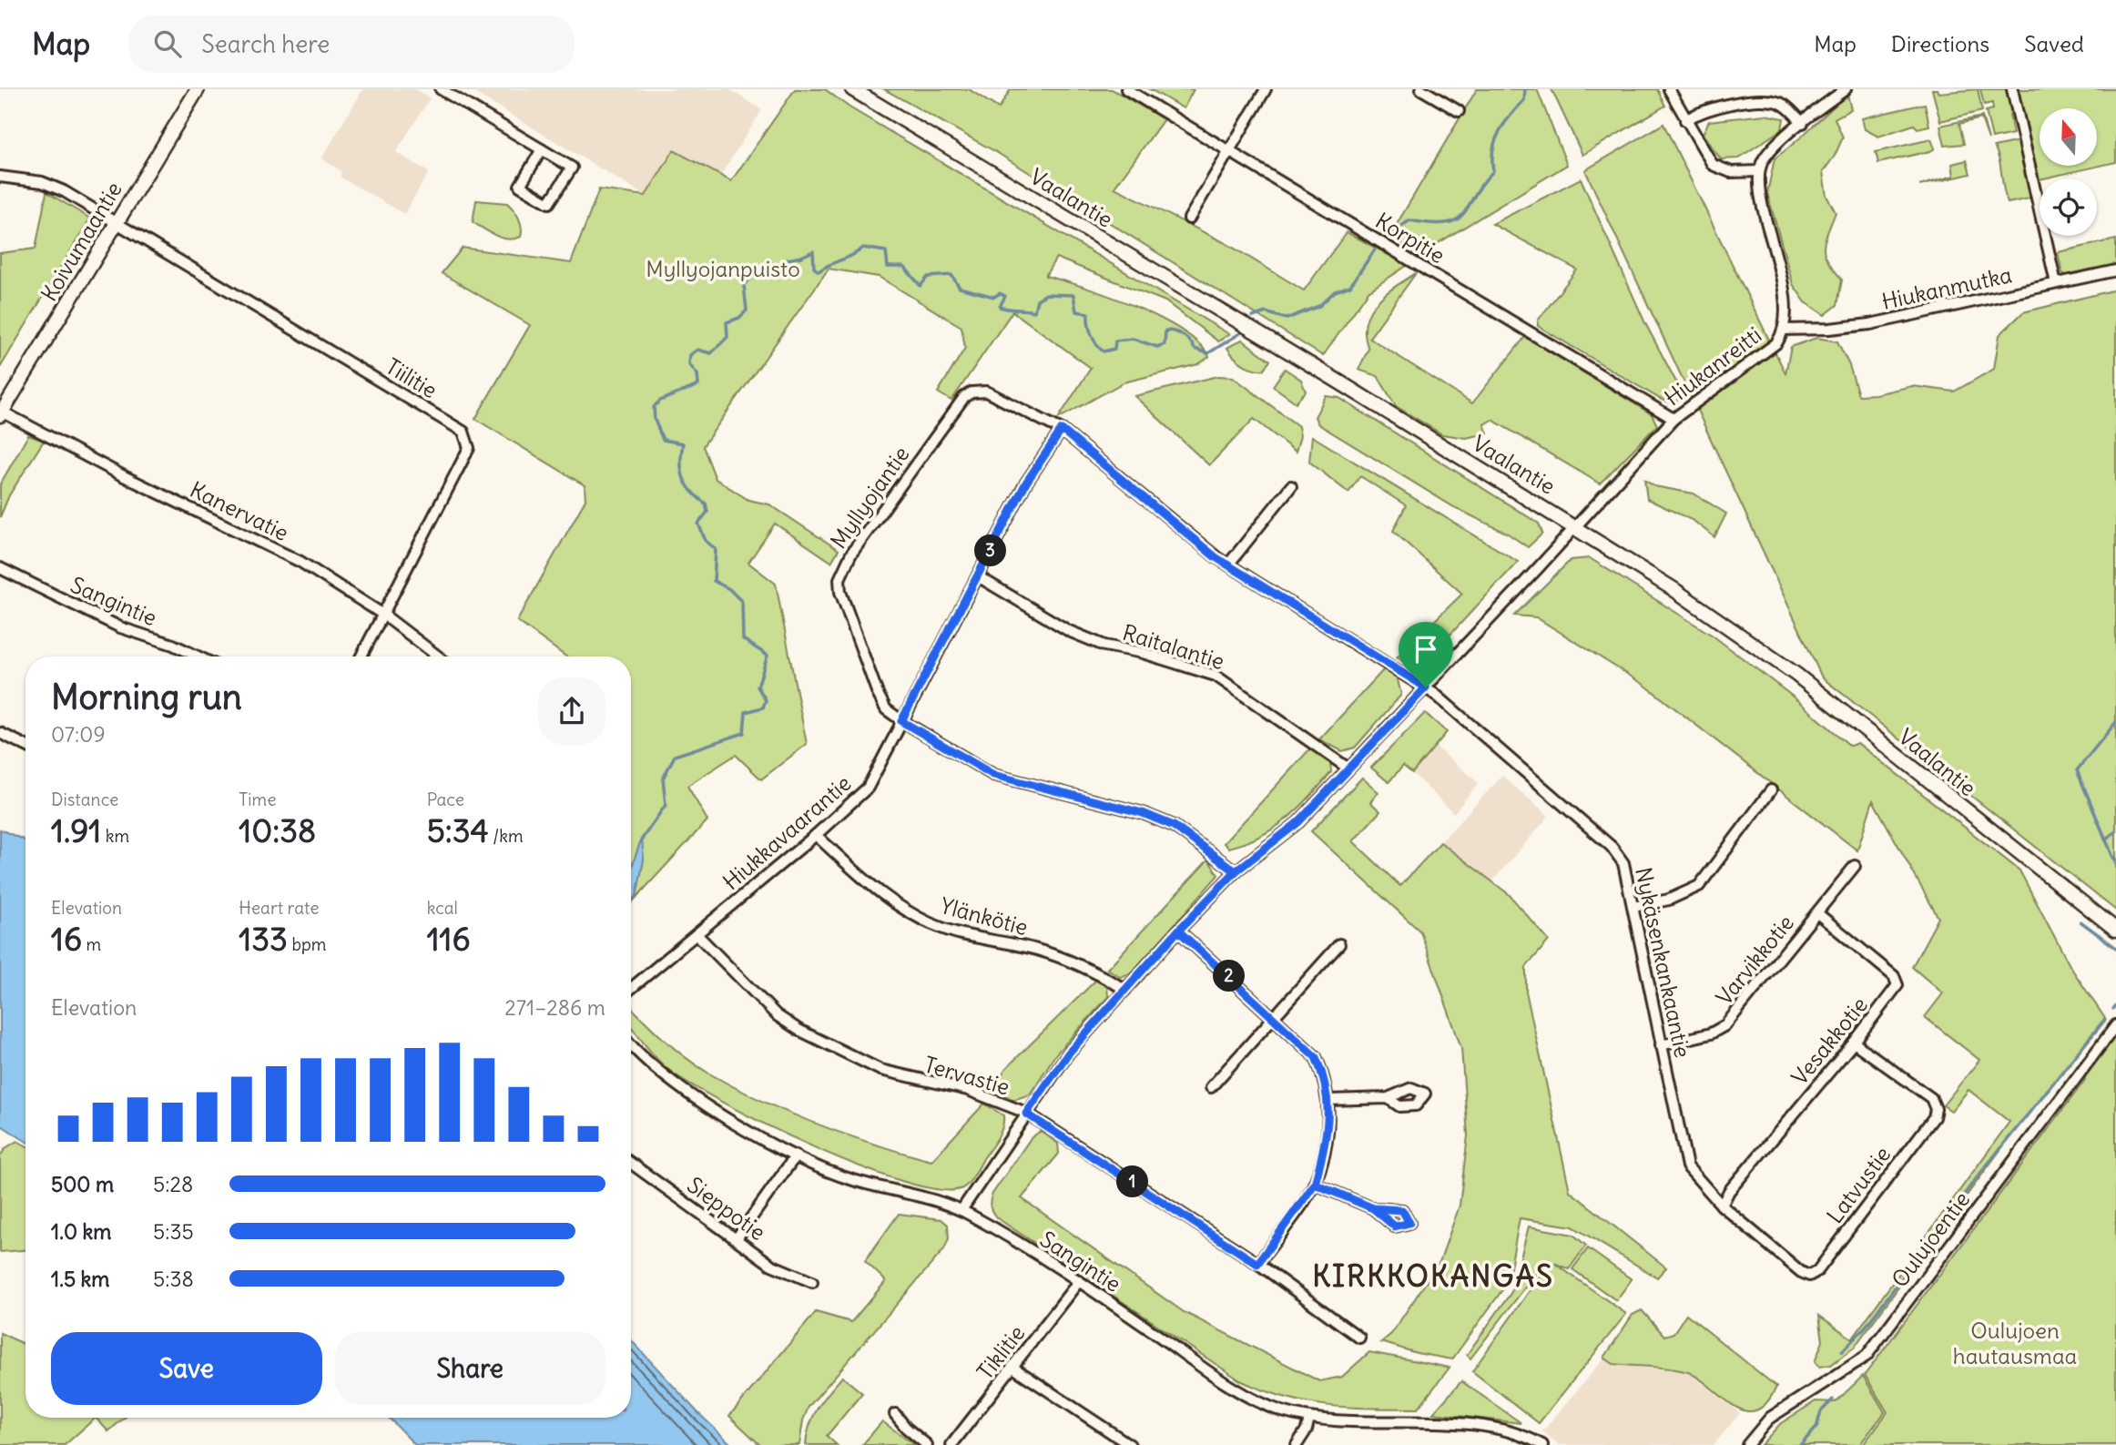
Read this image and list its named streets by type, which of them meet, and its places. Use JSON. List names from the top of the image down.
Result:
{
  "streets": {
    "street": [
      "Vaalantie",
      "Korpitie",
      "Koivumaantie",
      "Hiukanmutka",
      "Hiukanreitti",
      "Tiilitie",
      "Myllyojantie",
      "Kanervatie",
      "Sangintie",
      "Raitalantie",
      "Hiukkavaarantie",
      "Ylänkötie",
      "Varvikkotie",
      "Nykäsenkankaantie",
      "Vesakkotie",
      "Tervastie",
      "Latvustie",
      "Sieppotie",
      "Oulujoentie",
      "Tiklitie"
    ]
  },
  "crossings": [
    ["Vaalantie", "Hiukanreitti"],
    ["Korpitie", "Hiukanreitti"],
    ["Koivumaantie", "Tiilitie"],
    ["Koivumaantie", "Kanervatie"],
    ["Hiukanmutka", "Hiukanreitti"],
    ["Hiukanreitti", "Myllyojantie"],
    ["Hiukanreitti", "Sangintie"],
    ["Hiukanreitti", "Raitalantie"],
    ["Hiukanreitti", "Ylänkötie"],
    ["Hiukanreitti", "Nykäsenkankaantie"],
    ["Hiukanreitti", "Tervastie"],
    ["Tiilitie", "Kanervatie"],
    ["Myllyojantie", "Hiukkavaarantie"],
    ["Myllyojantie", "Nykäsenkankaantie"],
    ["Sangintie", "Tiklitie"],
    ["Raitalantie", "Hiukkavaarantie"],
    ["Hiukkavaarantie", "Ylänkötie"],
    ["Hiukkavaarantie", "Tervastie"],
    ["Varvikkotie", "Nykäsenkankaantie"],
    ["Varvikkotie", "Vesakkotie"],
    ["Nykäsenkankaantie", "Vesakkotie"],
    ["Nykäsenkankaantie", "Latvustie"],
    ["Vesakkotie", "Latvustie"]
  ],
  "districts": ["KIRKKOKANGAS"],
  "parks": ["Myllyojanpuisto", "Oulujoen hautausmaa"],
  "north": "top",
  "page": {
    "header": "Map",
    "search": "Search here",
    "nav": ["Map", "Directions", "Saved"],
    "pins": ["3", "2", "1"],
    "heading": ["Morning run", "07:09"],
    "stats": [
      ["Distance", "1.91 km"],
      ["Time", "10:38"],
      ["Pace", "5:34 /km"],
      ["Elevation", "16 m"],
      ["Heart rate", "133 bpm"],
      ["kcal", "116"]
    ],
    "chart": ["Elevation", "271–286 m"],
    "list": [
      {
        "name": "500 m",
        "note": "5:28"
      },
      {
        "name": "1.0 km",
        "note": "5:35"
      },
      {
        "name": "1.5 km",
        "note": "5:38"
      }
    ],
    "buttons": ["Save", "Share"]
  }
}
